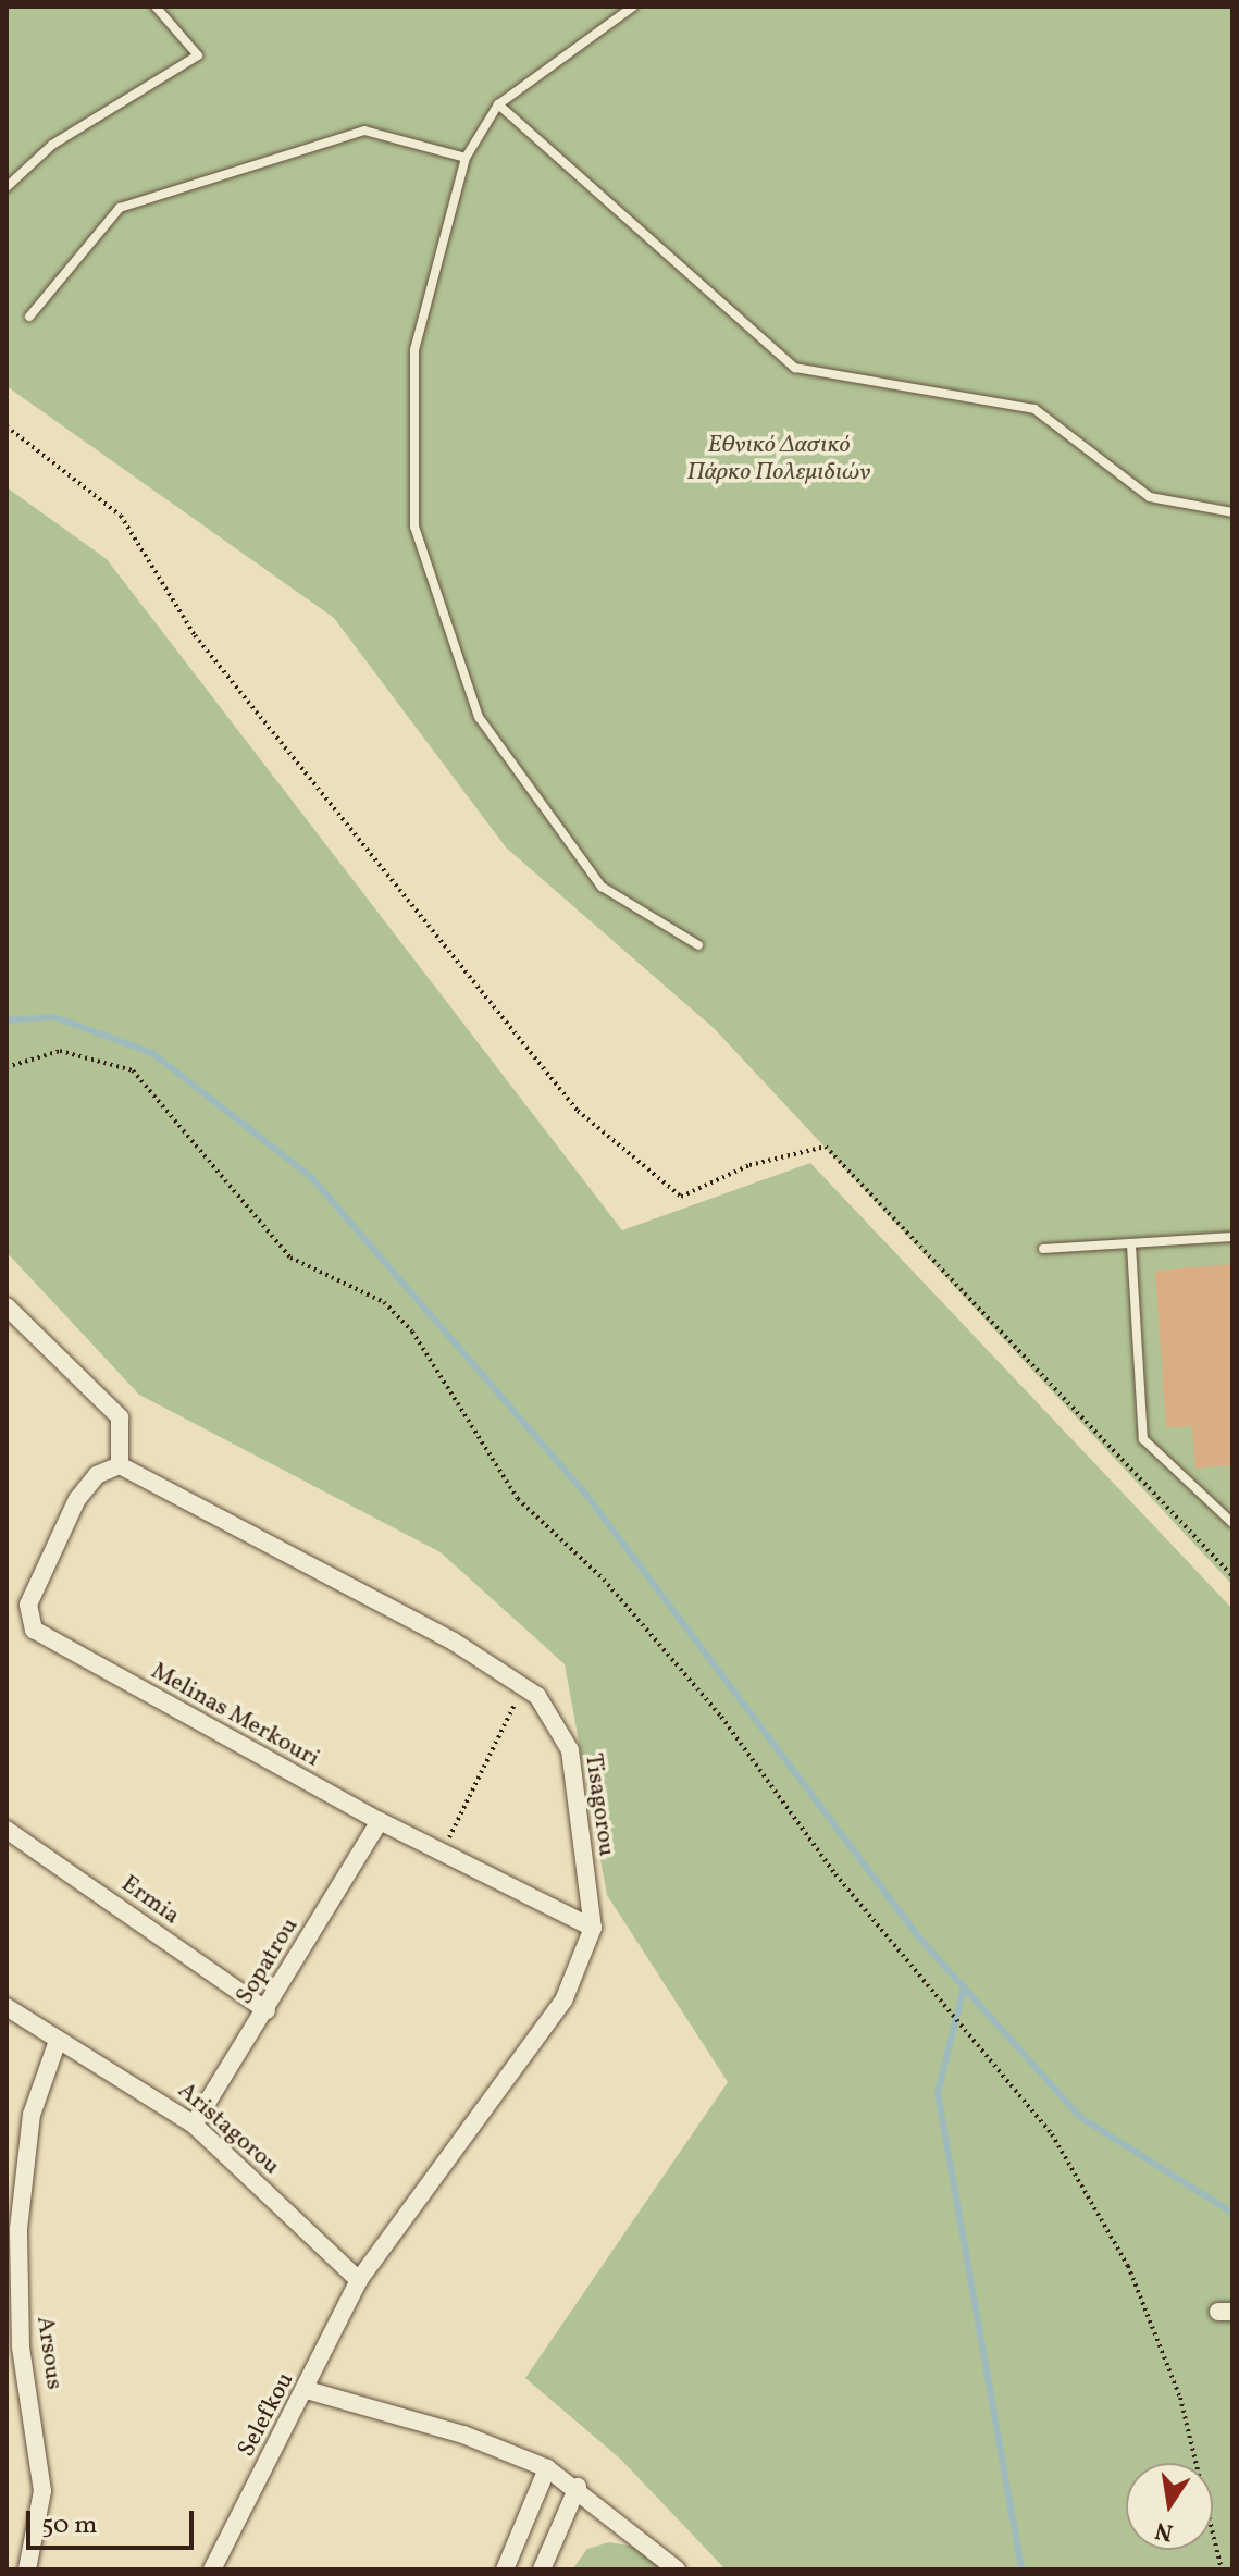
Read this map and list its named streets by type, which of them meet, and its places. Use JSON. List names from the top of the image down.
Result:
{
  "streets": {
    "street": [
      "Melinas Merkouri",
      "Tisagorou",
      "Ermia",
      "Sopatrou",
      "Aristagorou",
      "Arsous",
      "Selefkou"
    ]
  },
  "crossings": [
    ["Melinas Merkouri", "Tisagorou"],
    ["Melinas Merkouri", "Sopatrou"],
    ["Tisagorou", "Aristagorou"],
    ["Tisagorou", "Selefkou"],
    ["Ermia", "Sopatrou"],
    ["Sopatrou", "Aristagorou"],
    ["Aristagorou", "Arsous"],
    ["Aristagorou", "Selefkou"]
  ],
  "parks": ["Εθνικό Δασικό Πάρκο Πολεμιδιών"],
  "scale_bar": "50 m",
  "north": "bottom"
}
